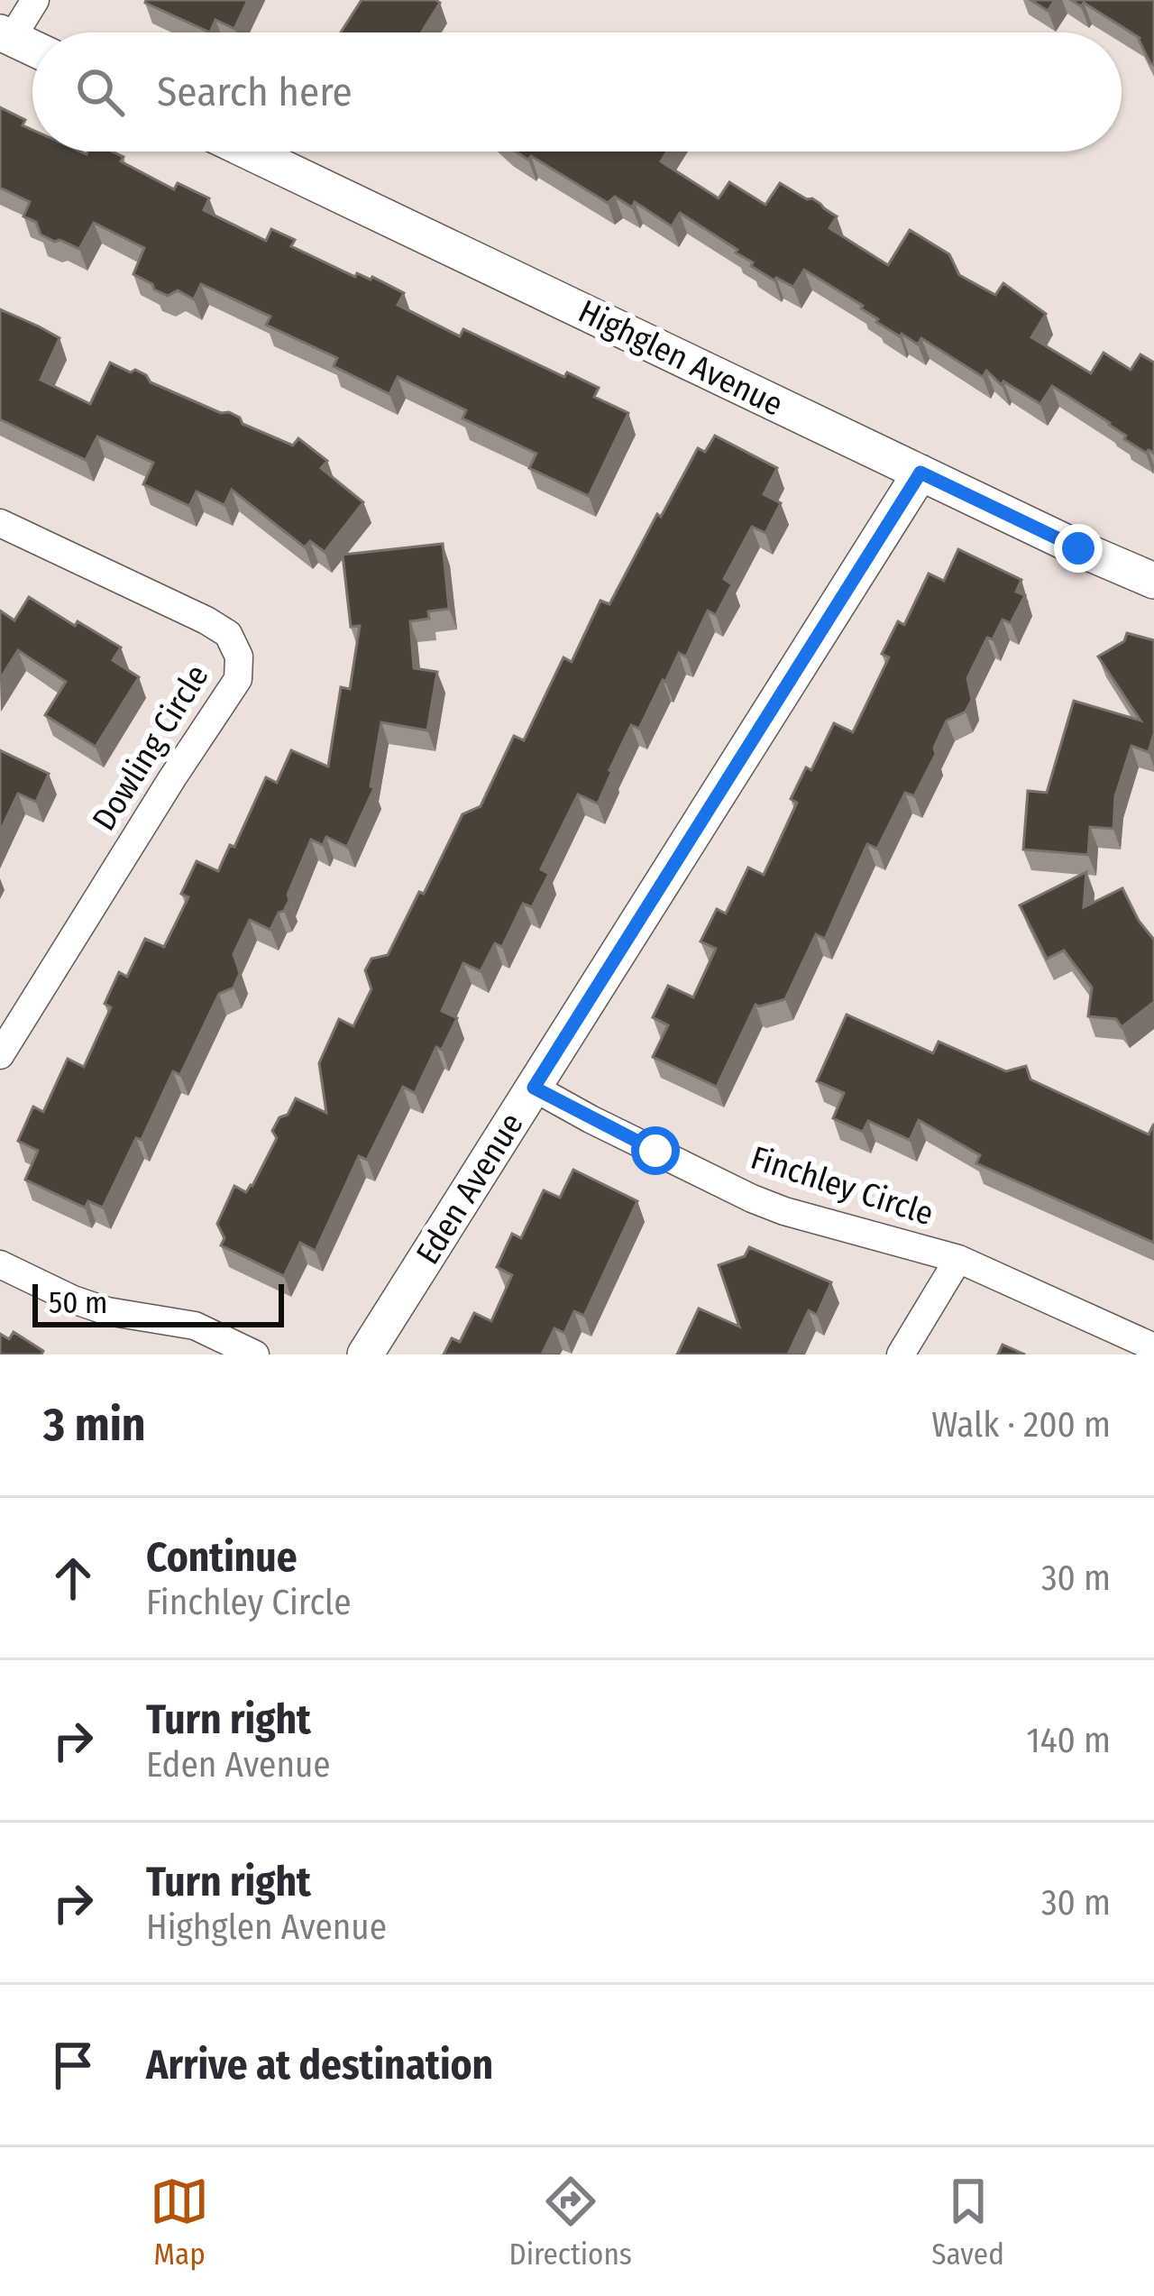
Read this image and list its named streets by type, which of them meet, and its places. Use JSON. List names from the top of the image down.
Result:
{
  "streets": {
    "street": [
      "Highglen Avenue",
      "Dowling Circle",
      "Finchley Circle",
      "Eden Avenue"
    ]
  },
  "crossings": [
    ["Highglen Avenue", "Eden Avenue"],
    ["Finchley Circle", "Eden Avenue"]
  ],
  "scale_bar": "50 m",
  "page": {
    "search": "Search here",
    "scale": "50 m",
    "heading": ["3 min", "Walk · 200 m"],
    "list": [
      ["Continue", "Finchley Circle", "30 m"],
      ["Turn right", "Eden Avenue", "140 m"],
      ["Turn right", "Highglen Avenue", "30 m"],
      "Arrive at destination"
    ],
    "nav": ["Map", "Directions", "Saved"]
  }
}
